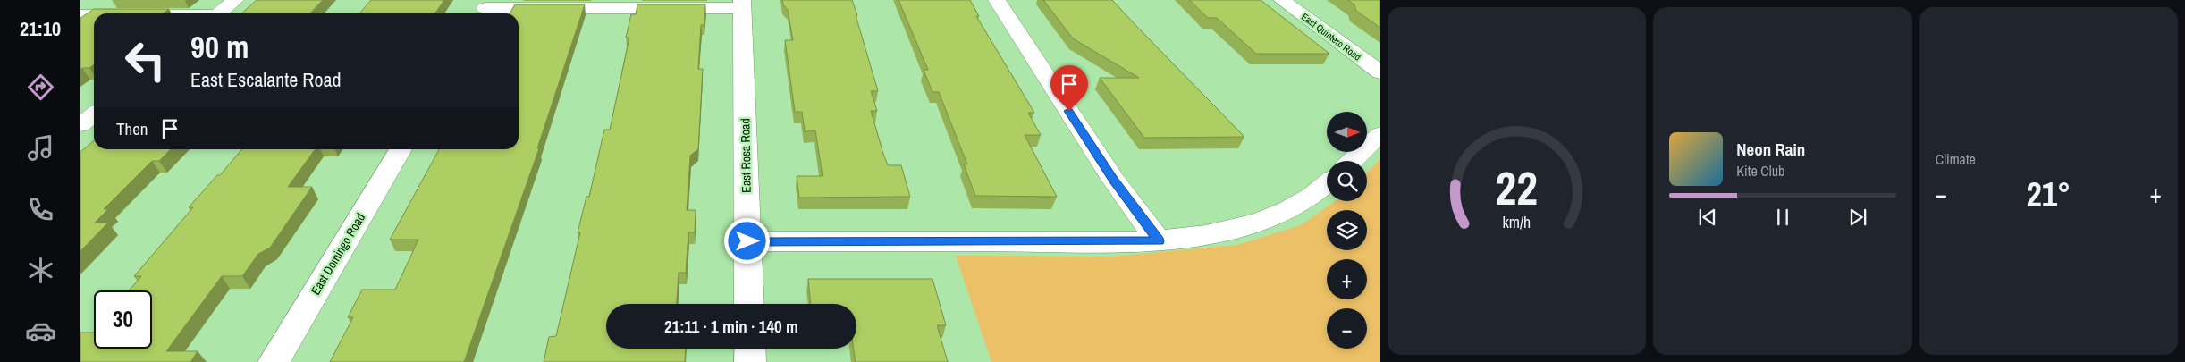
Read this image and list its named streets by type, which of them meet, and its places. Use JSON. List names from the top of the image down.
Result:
{
  "streets": {
    "street": ["East Quintero Road", "East Rosa Road", "East Domingo Road"]
  },
  "north": "right",
  "page": {
    "tabs": "21:10",
    "tile": "Climate",
    "turn": ["90 m", "East Escalante Road"],
    "then": "Then",
    "map_buttons": ["+", "−"],
    "song": ["Neon Rain", "Kite Club"],
    "heat": ["−", "21°", "+"],
    "limit": "30",
    "trip": "21:11 · 1 min · 140 m",
    "gauge": ["22", "km/h"]
  }
}
